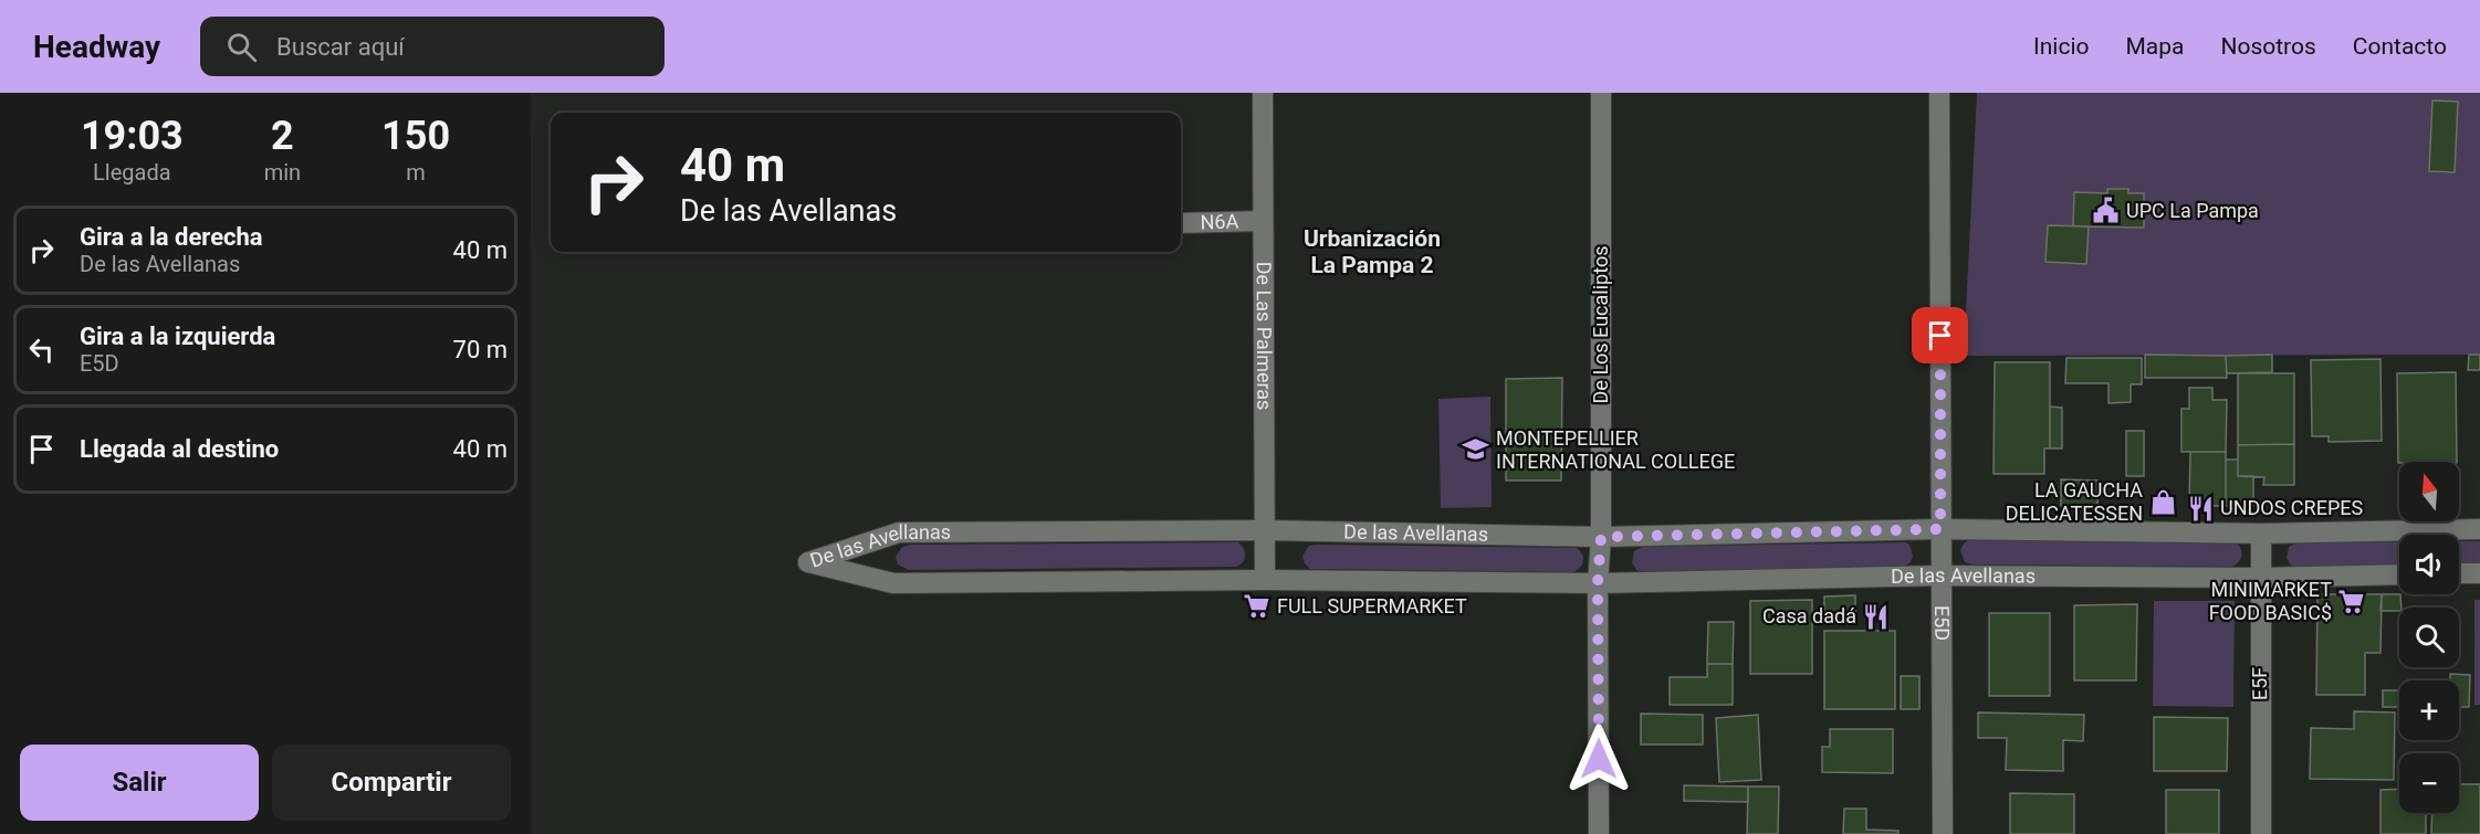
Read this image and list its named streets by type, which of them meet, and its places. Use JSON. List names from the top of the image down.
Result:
{
  "streets": {
    "street": [
      "N6A",
      "De Los Eucaliptos",
      "De Las Palmeras",
      "De las Avellanas",
      "E5D",
      "E5F"
    ]
  },
  "crossings": [
    ["N6A", "De Las Palmeras"],
    ["De Los Eucaliptos", "De las Avellanas"],
    ["De Las Palmeras", "De las Avellanas"],
    ["De las Avellanas", "E5D"],
    ["De las Avellanas", "E5F"]
  ],
  "districts": ["Urbanización La Pampa 2"],
  "places": {
    "public building": ["UPC La Pampa"],
    "school or university": ["MONTEPELLIER INTERNATIONAL COLLEGE"],
    "shop": ["LA GAUCHA DELICATESSEN"],
    "restaurant": ["UNDOS CREPES", "Casa dadá"],
    "supermarket": ["MINIMARKET FOOD BASIC$", "FULL SUPERMARKET"]
  },
  "north": "top",
  "page": {
    "header": "Headway",
    "search": "Buscar aquí",
    "nav": [
      "Inicio",
      "Mapa",
      "Nosotros",
      "Contacto"
    ],
    "eta": [
      "19:03",
      "Llegada",
      "2",
      "min",
      "150",
      "m"
    ],
    "turn": ["40 m", "De las Avellanas"],
    "list": [
      {
        "name": "Gira a la derecha",
        "note": "De las Avellanas",
        "value": "40 m"
      },
      {
        "name": "Gira a la izquierda",
        "note": "E5D",
        "value": "70 m"
      },
      {
        "name": "Llegada al destino",
        "value": "40 m"
      }
    ],
    "map_buttons": ["+", "−"],
    "buttons": ["Salir", "Compartir"]
  }
}
